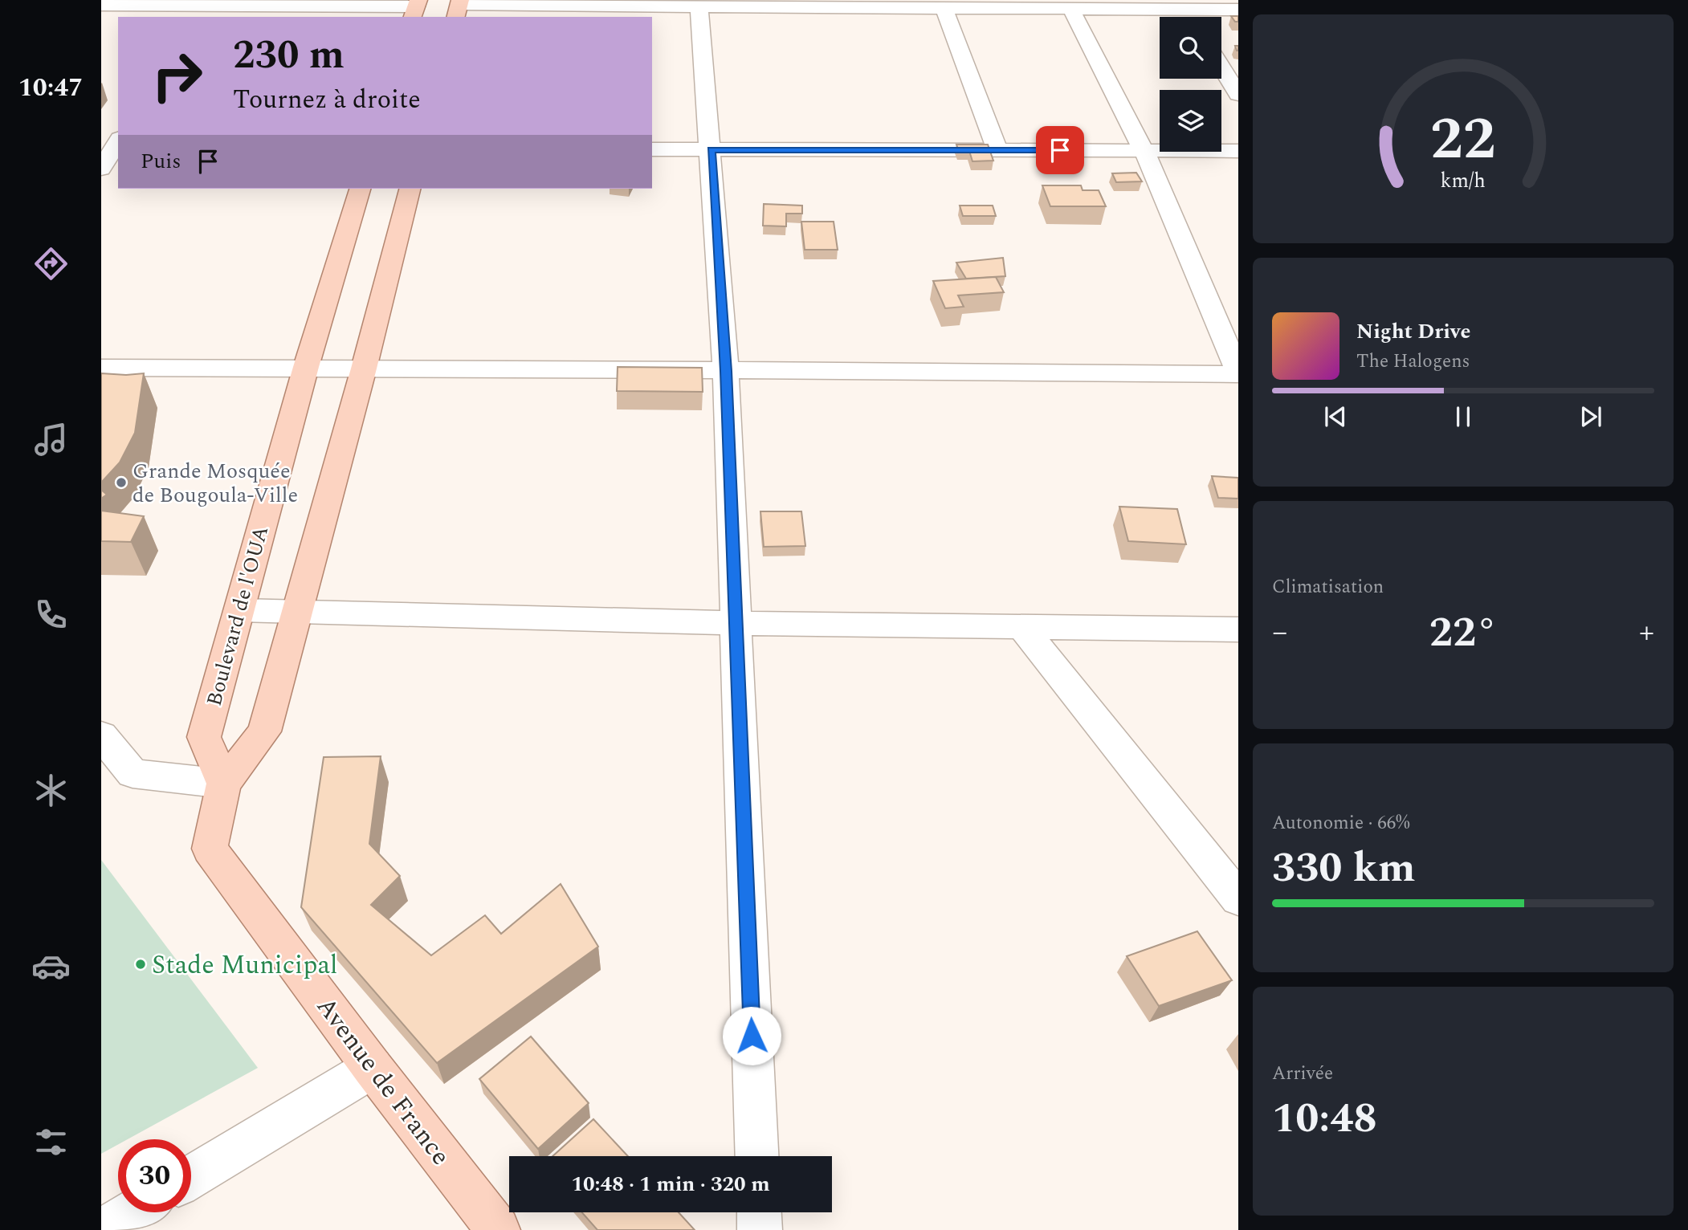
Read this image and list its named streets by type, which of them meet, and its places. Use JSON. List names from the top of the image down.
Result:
{
  "streets": {
    "main road": ["Boulevard de l'OUA", "Avenue de France"]
  },
  "crossings": [
    ["Boulevard de l'OUA", "Avenue de France"]
  ],
  "places": ["Grande Mosquée de Bougoula-Ville", "Stade Municipal"],
  "page": {
    "tabs": "10:47",
    "turn": ["230 m", "Tournez à droite"],
    "then": "Puis",
    "song": ["Night Drive", "The Halogens"],
    "tile": [
      "Climatisation",
      ["Autonomie · 66%", "330 km"],
      ["Arrivée", "10:48"]
    ],
    "heat": ["−", "22°", "+"],
    "limit": "30",
    "trip": "10:48 · 1 min · 320 m",
    "gauge": ["22", "km/h"]
  }
}
